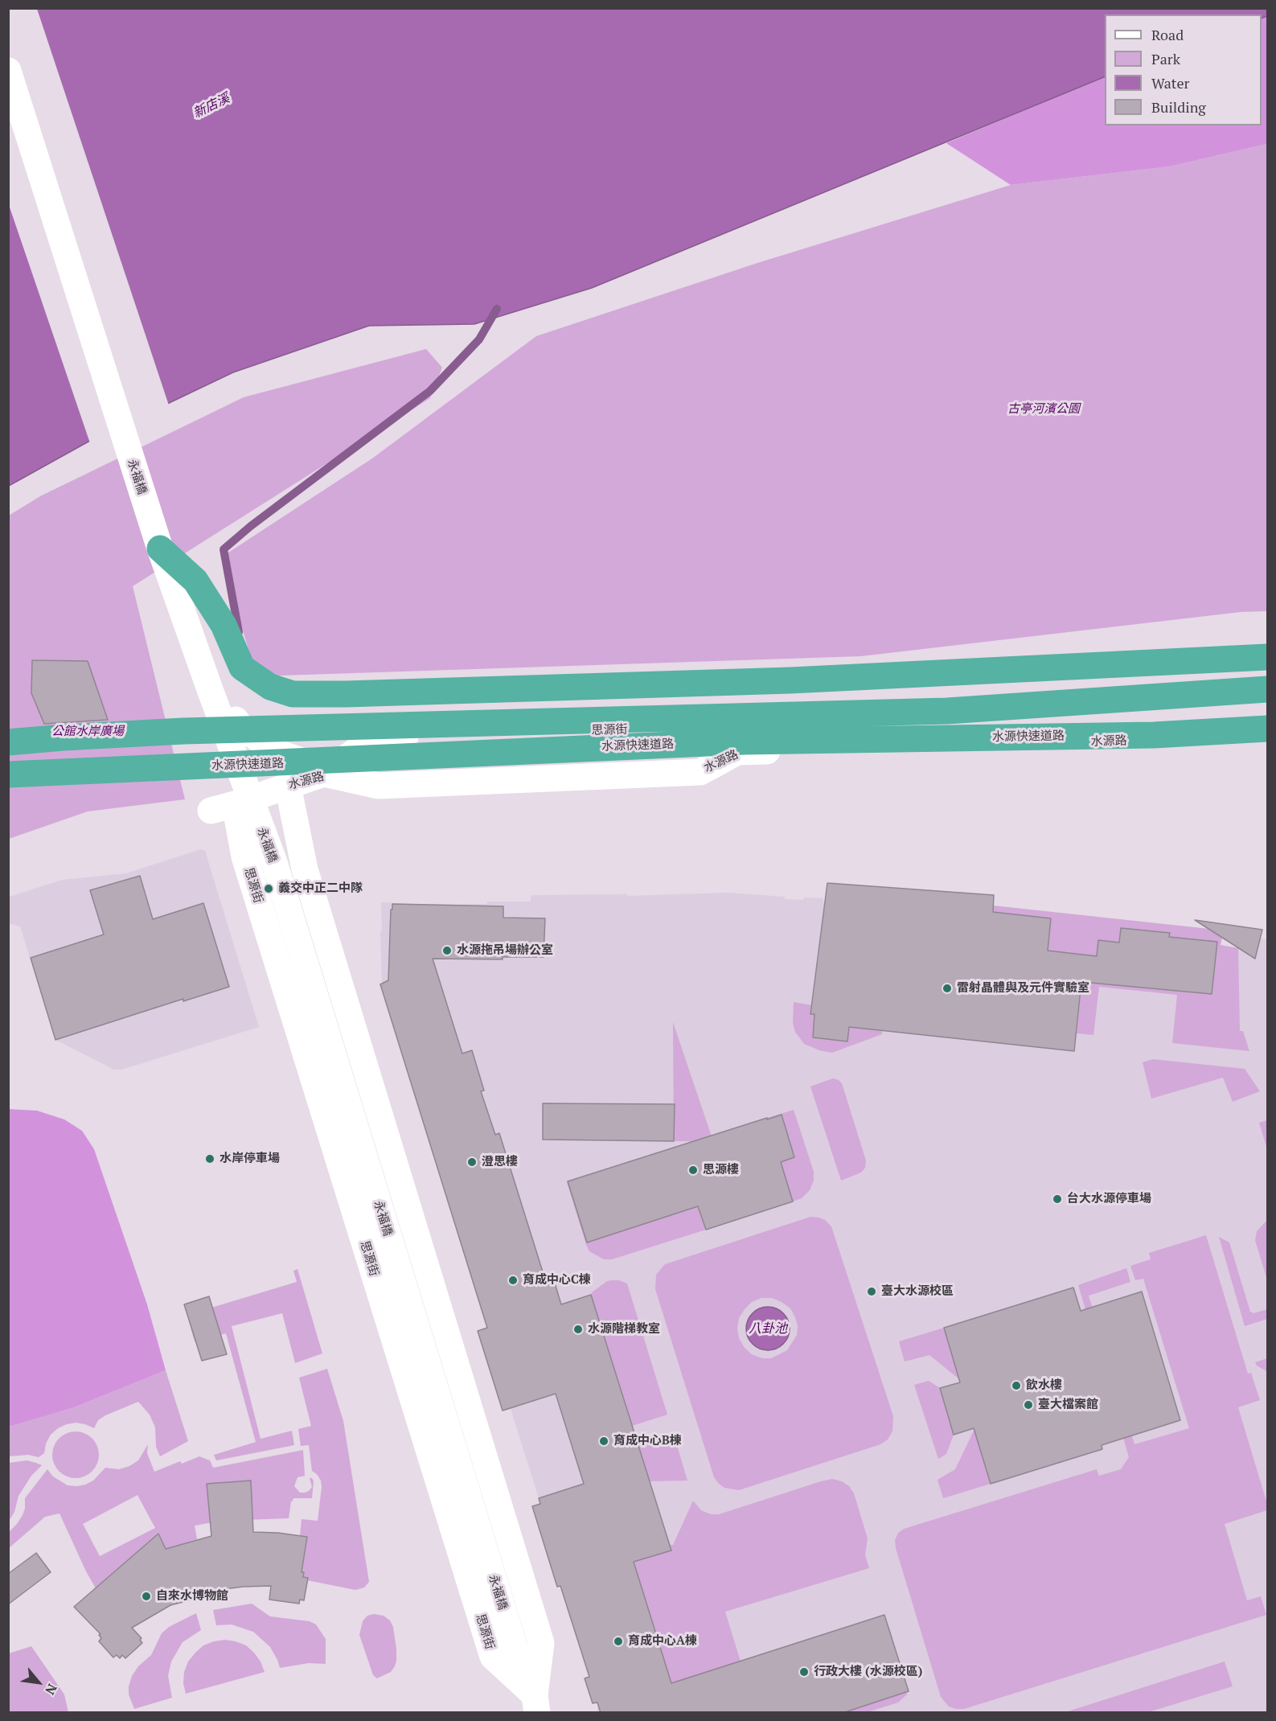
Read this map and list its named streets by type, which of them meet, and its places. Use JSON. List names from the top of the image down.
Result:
{
  "streets": {
    "highway": ["水源快速道路"],
    "street": ["永福橋", "思源街", "水源路"]
  },
  "crossings": [
    ["永福橋", "思源街"],
    ["思源街", "水源路"]
  ],
  "water": ["新店溪", "八卦池"],
  "parks": ["古亭河濱公園", "公館水岸廣場"],
  "places": [
    "義交中正二中隊",
    "水源拖吊場辦公室",
    "雷射晶體與及元件實驗室",
    "水岸停車場",
    "澄思樓",
    "思源樓",
    "台大水源停車場",
    "育成中心C棟",
    "臺大水源校區",
    "水源階梯教室",
    "飲水樓",
    "臺大檔案館",
    "育成中心B棟",
    "自來水博物館",
    "育成中心A棟",
    "行政大樓 (水源校區)"
  ],
  "legend": [
    "Road",
    "Park",
    "Water",
    "Building"
  ],
  "north": "bottom right"
}
